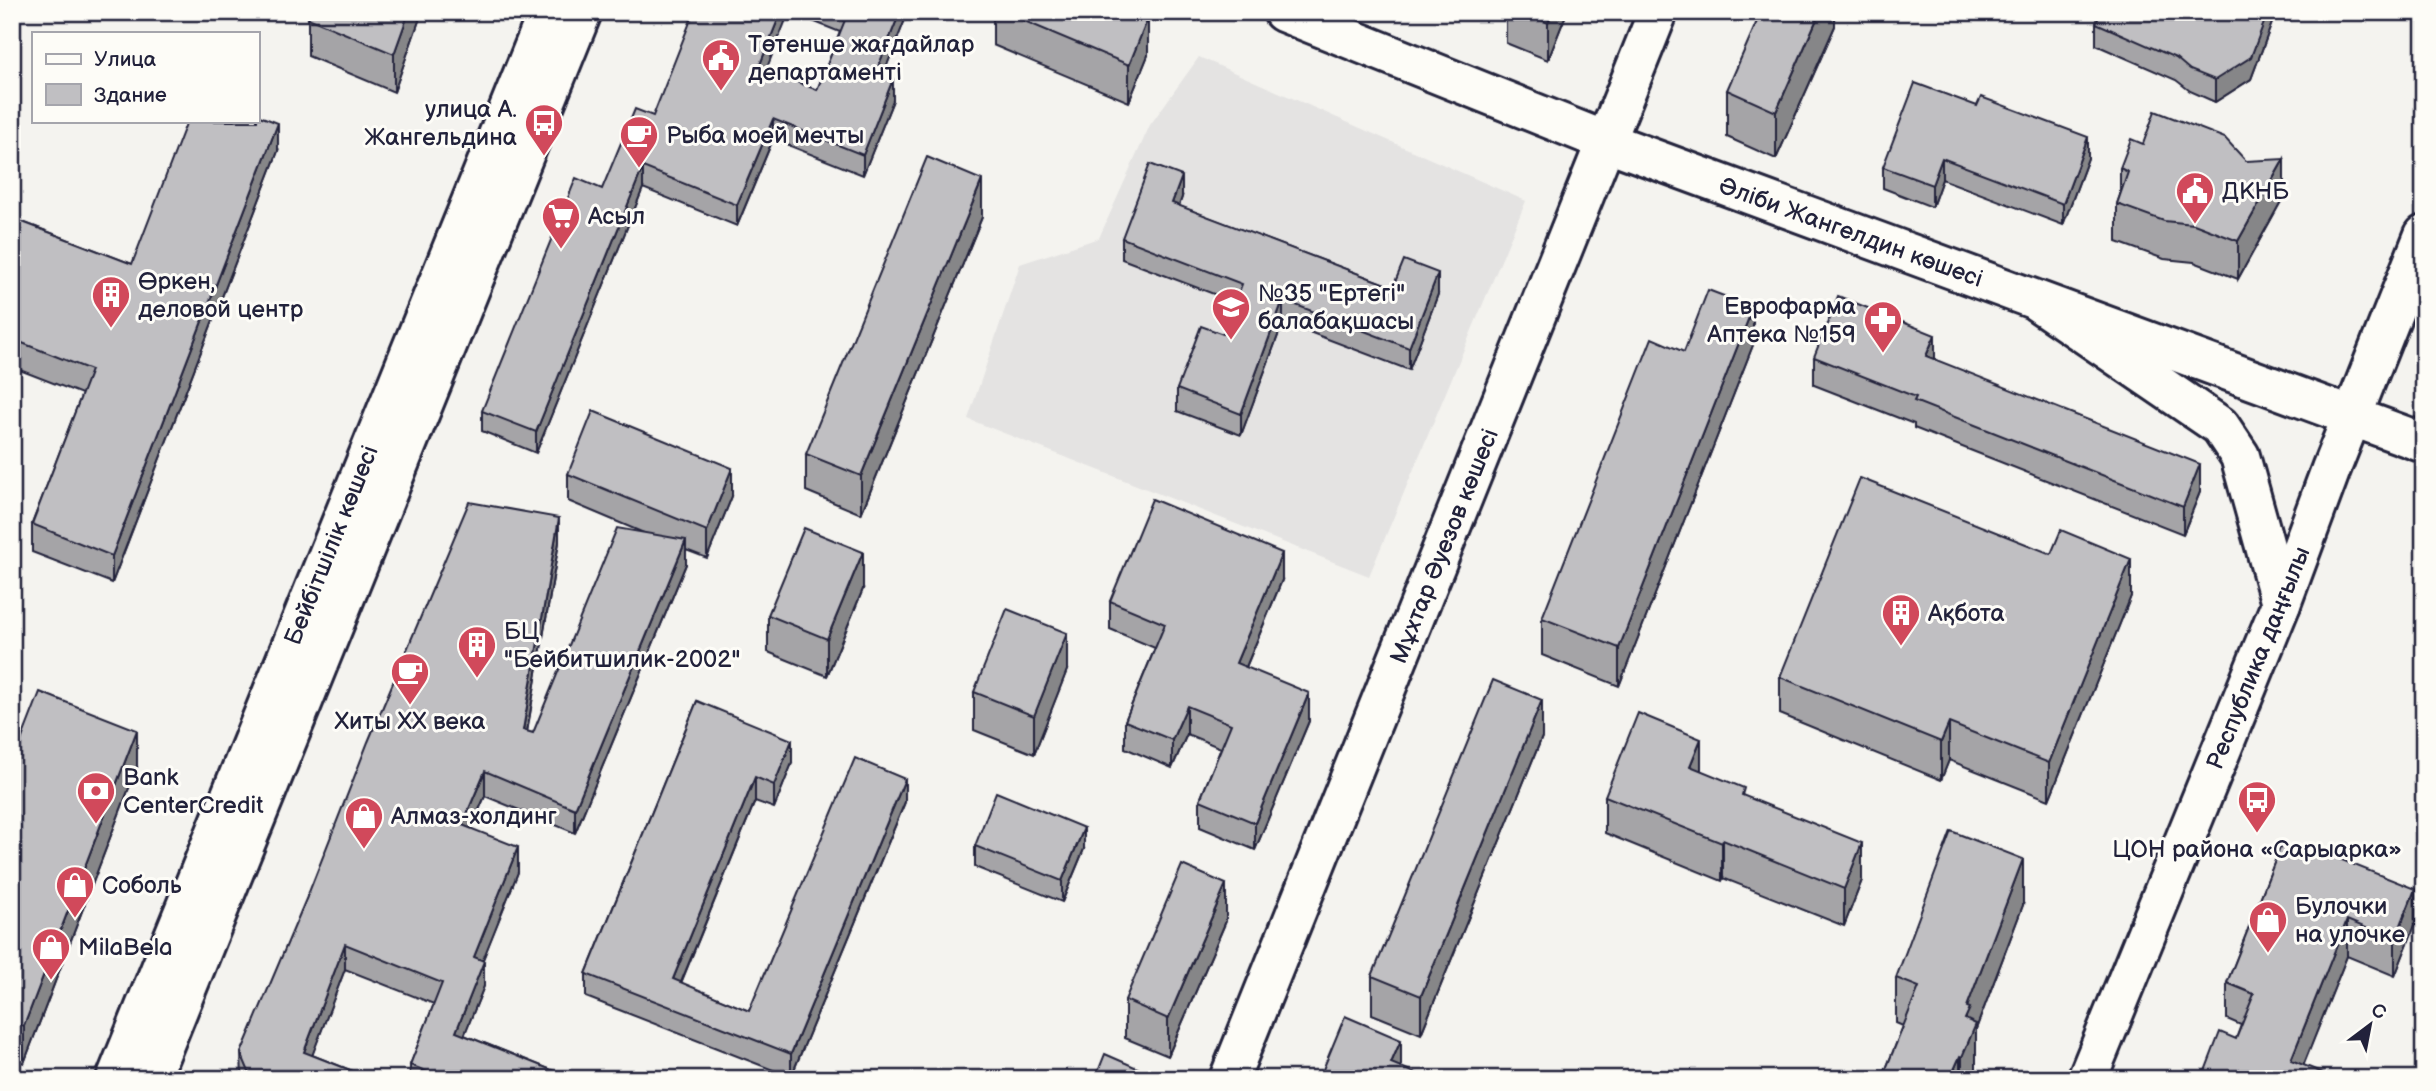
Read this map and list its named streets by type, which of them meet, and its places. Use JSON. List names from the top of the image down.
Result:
{
  "streets": {
    "main road": [
      "Әліби Жангелдин көшесі",
      "Бейбітшілік көшесі",
      "Мұхтар Әуезов көшесі",
      "Республика даңғылы"
    ]
  },
  "crossings": [
    ["Әліби Жангелдин көшесі", "Мұхтар Әуезов көшесі"],
    ["Әліби Жангелдин көшесі", "Республика даңғылы"]
  ],
  "places": {
    "public building": ["Төтенше жағдайлар департаменті", "ДКНБ"],
    "bus stop": ["улица А. Жангельдина", "ЦОН района «Сарыарка»"],
    "cafe": ["Рыба моей мечты", "Хиты ХХ века"],
    "supermarket": ["Асыл"],
    "building": ["Өркен, деловой центр", "Ақбота", "БЦ \"Бейбитшилик-2002\""],
    "school or university": ["№35 \"Ертегі\" балабақшасы"],
    "pharmacy": ["Еврофарма Аптека №159"],
    "bank": ["Bank CenterCredit"],
    "shop": [
      "Алмаз-холдинг",
      "Соболь",
      "Булочки на улочке",
      "MilaBela"
    ]
  },
  "legend": ["Улица", "Здание"],
  "north": "top right"
}
